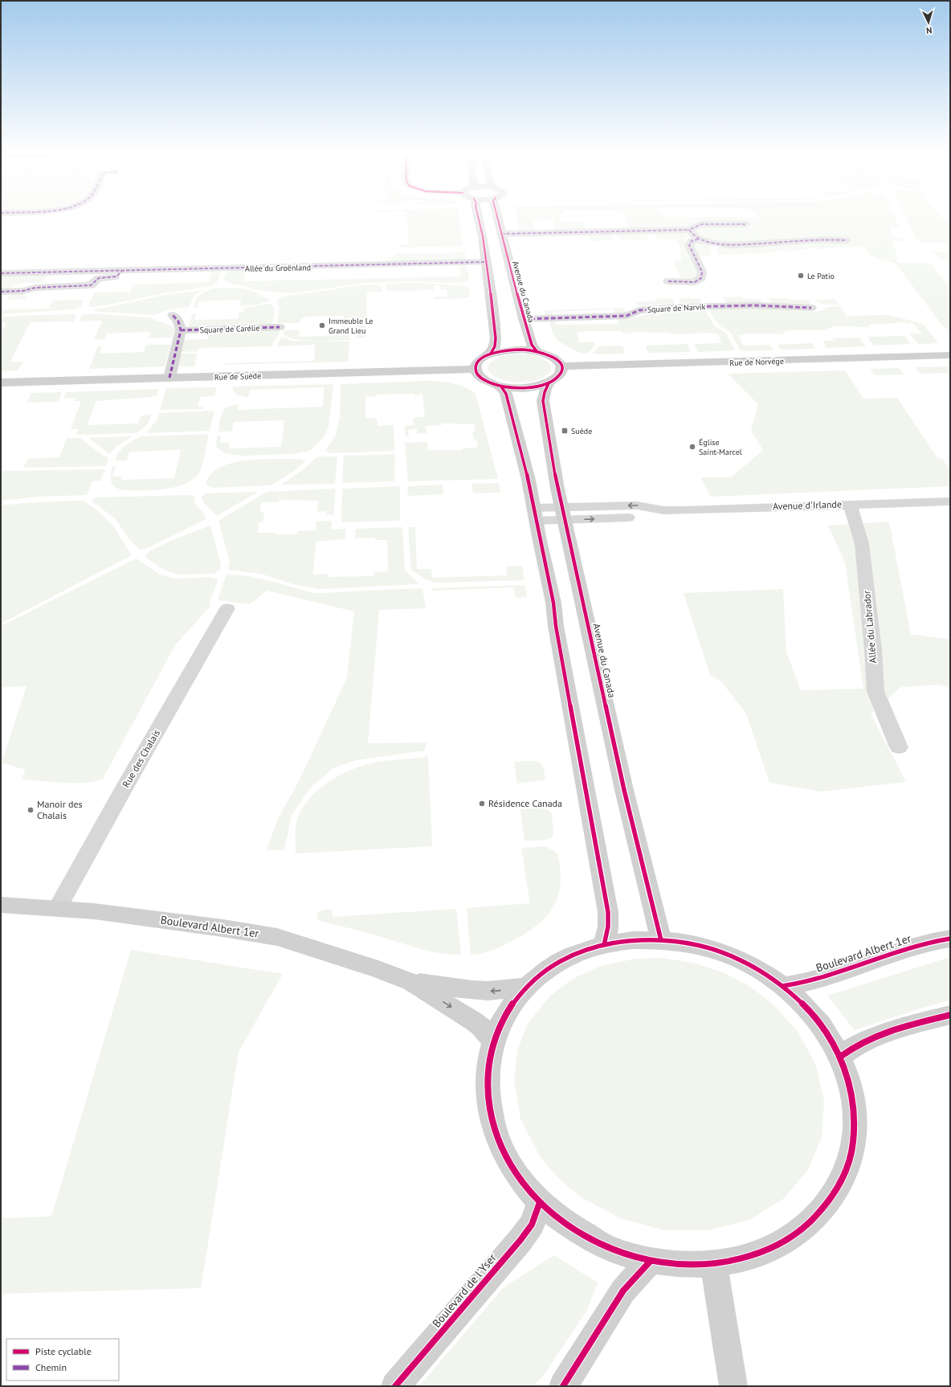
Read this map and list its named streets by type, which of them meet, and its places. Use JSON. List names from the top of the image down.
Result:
{
  "streets": {
    "street": [
      "Allée du Groënland",
      "Avenue du Canada",
      "Square de Narvik",
      "Square de Carélie",
      "Rue de Norvège",
      "Rue de Suède",
      "Avenue d'Irlande",
      "Allée du Labrador",
      "Rue des Chalais",
      "Boulevard Albert 1er",
      "Boulevard de l'Yser"
    ]
  },
  "crossings": [
    ["Avenue du Canada", "Square de Narvik"],
    ["Avenue du Canada", "Avenue d'Irlande"],
    ["Avenue d'Irlande", "Allée du Labrador"],
    ["Rue des Chalais", "Boulevard Albert 1er"]
  ],
  "places": {
    "other": [
      "Le Patio",
      "Immeuble Le Grand Lieu",
      "Église Saint-Marcel",
      "Résidence Canada",
      "Manoir des Chalais"
    ],
    "transit": ["Suède"]
  },
  "legend": ["Piste cyclable", "Chemin"],
  "north": "bottom"
}
